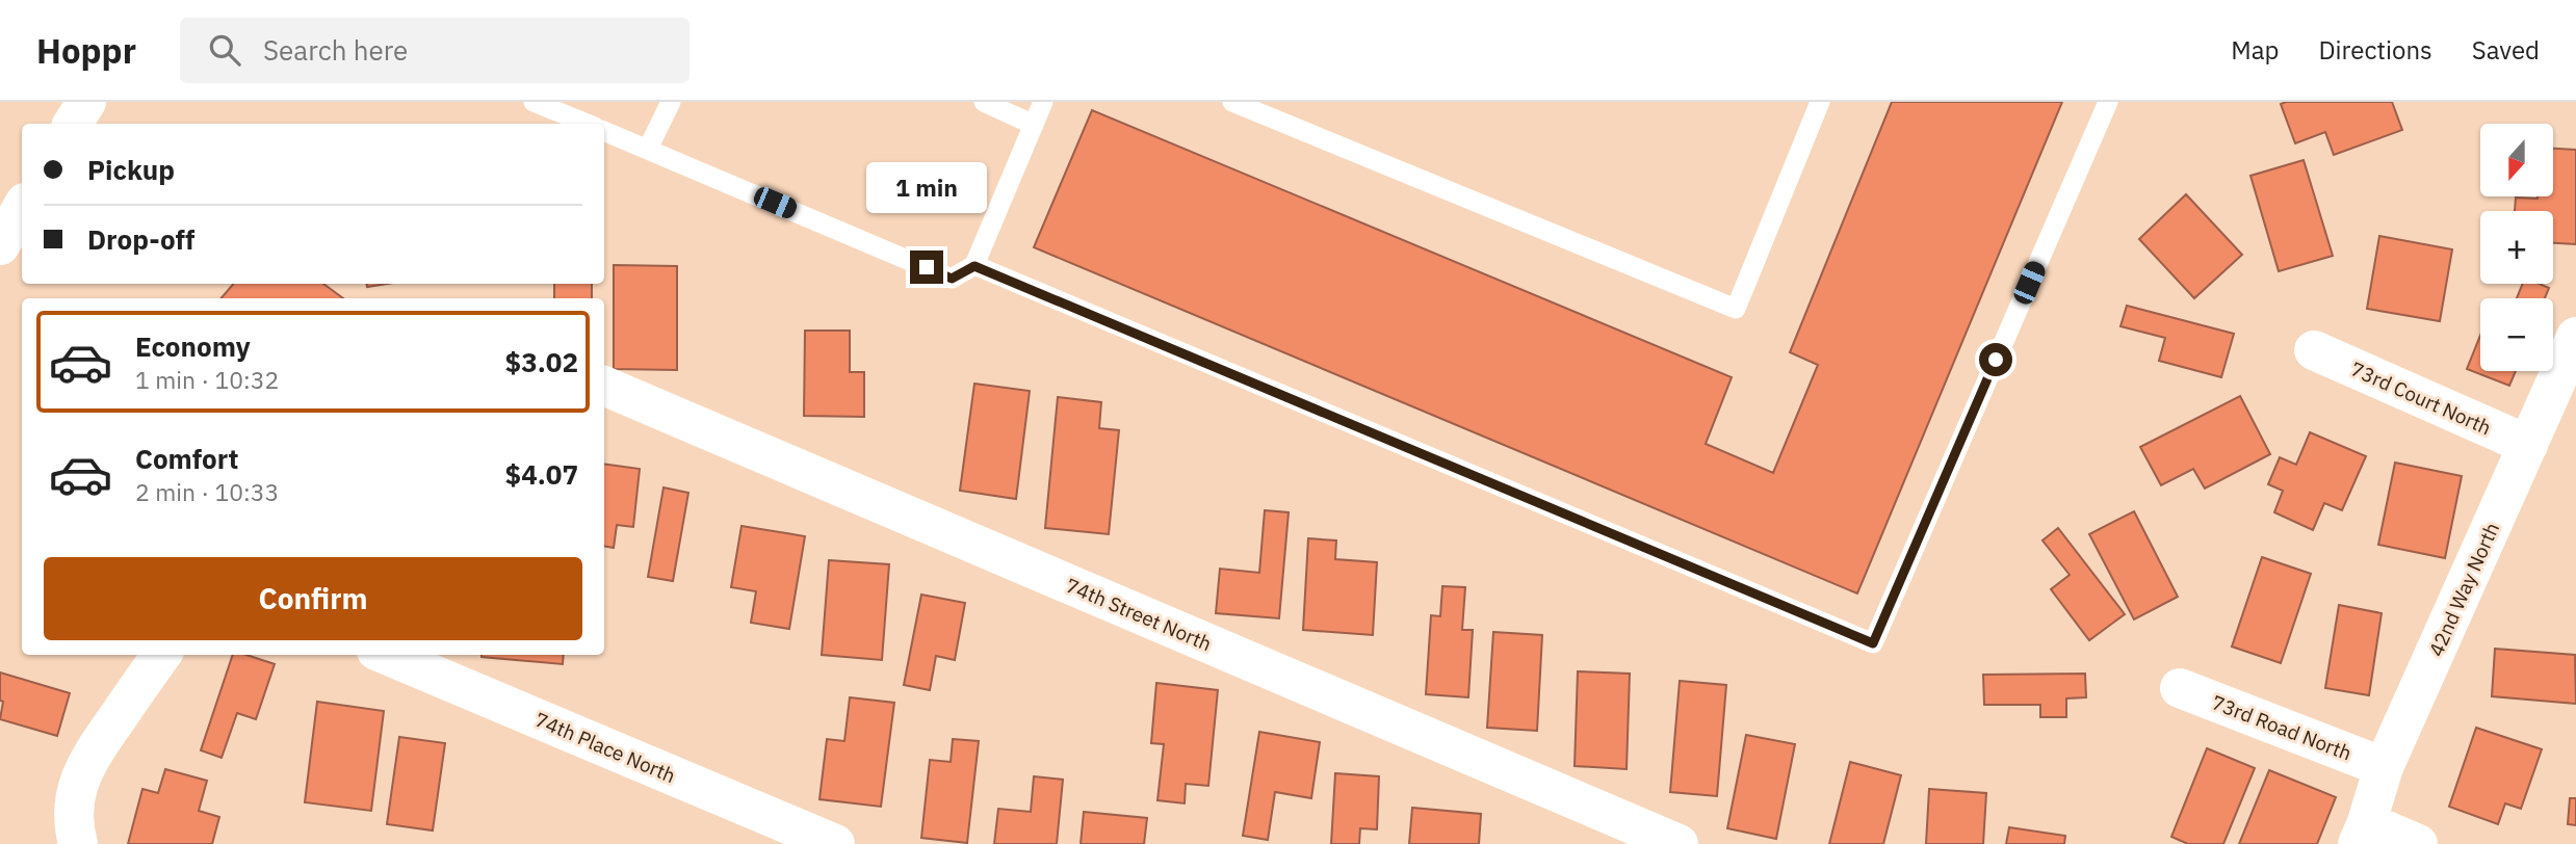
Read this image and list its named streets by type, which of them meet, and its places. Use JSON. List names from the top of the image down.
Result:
{
  "streets": {
    "main road": [
      "73rd Court North",
      "42nd Way North",
      "74th Street North",
      "73rd Road North",
      "74th Place North"
    ]
  },
  "crossings": [
    ["73rd Court North", "42nd Way North"],
    ["42nd Way North", "73rd Road North"]
  ],
  "north": "bottom",
  "page": {
    "header": "Hoppr",
    "search": "Search here",
    "nav": ["Map", "Directions", "Saved"],
    "map_buttons": ["+", "−"],
    "banner": ["Pickup", "Drop-off"],
    "bubble": "1 min",
    "list": [
      {
        "name": "Economy",
        "note": "1 min · 10:32",
        "value": "$3.02"
      },
      {
        "name": "Comfort",
        "note": "2 min · 10:33",
        "value": "$4.07"
      }
    ],
    "buttons": "Confirm"
  }
}
